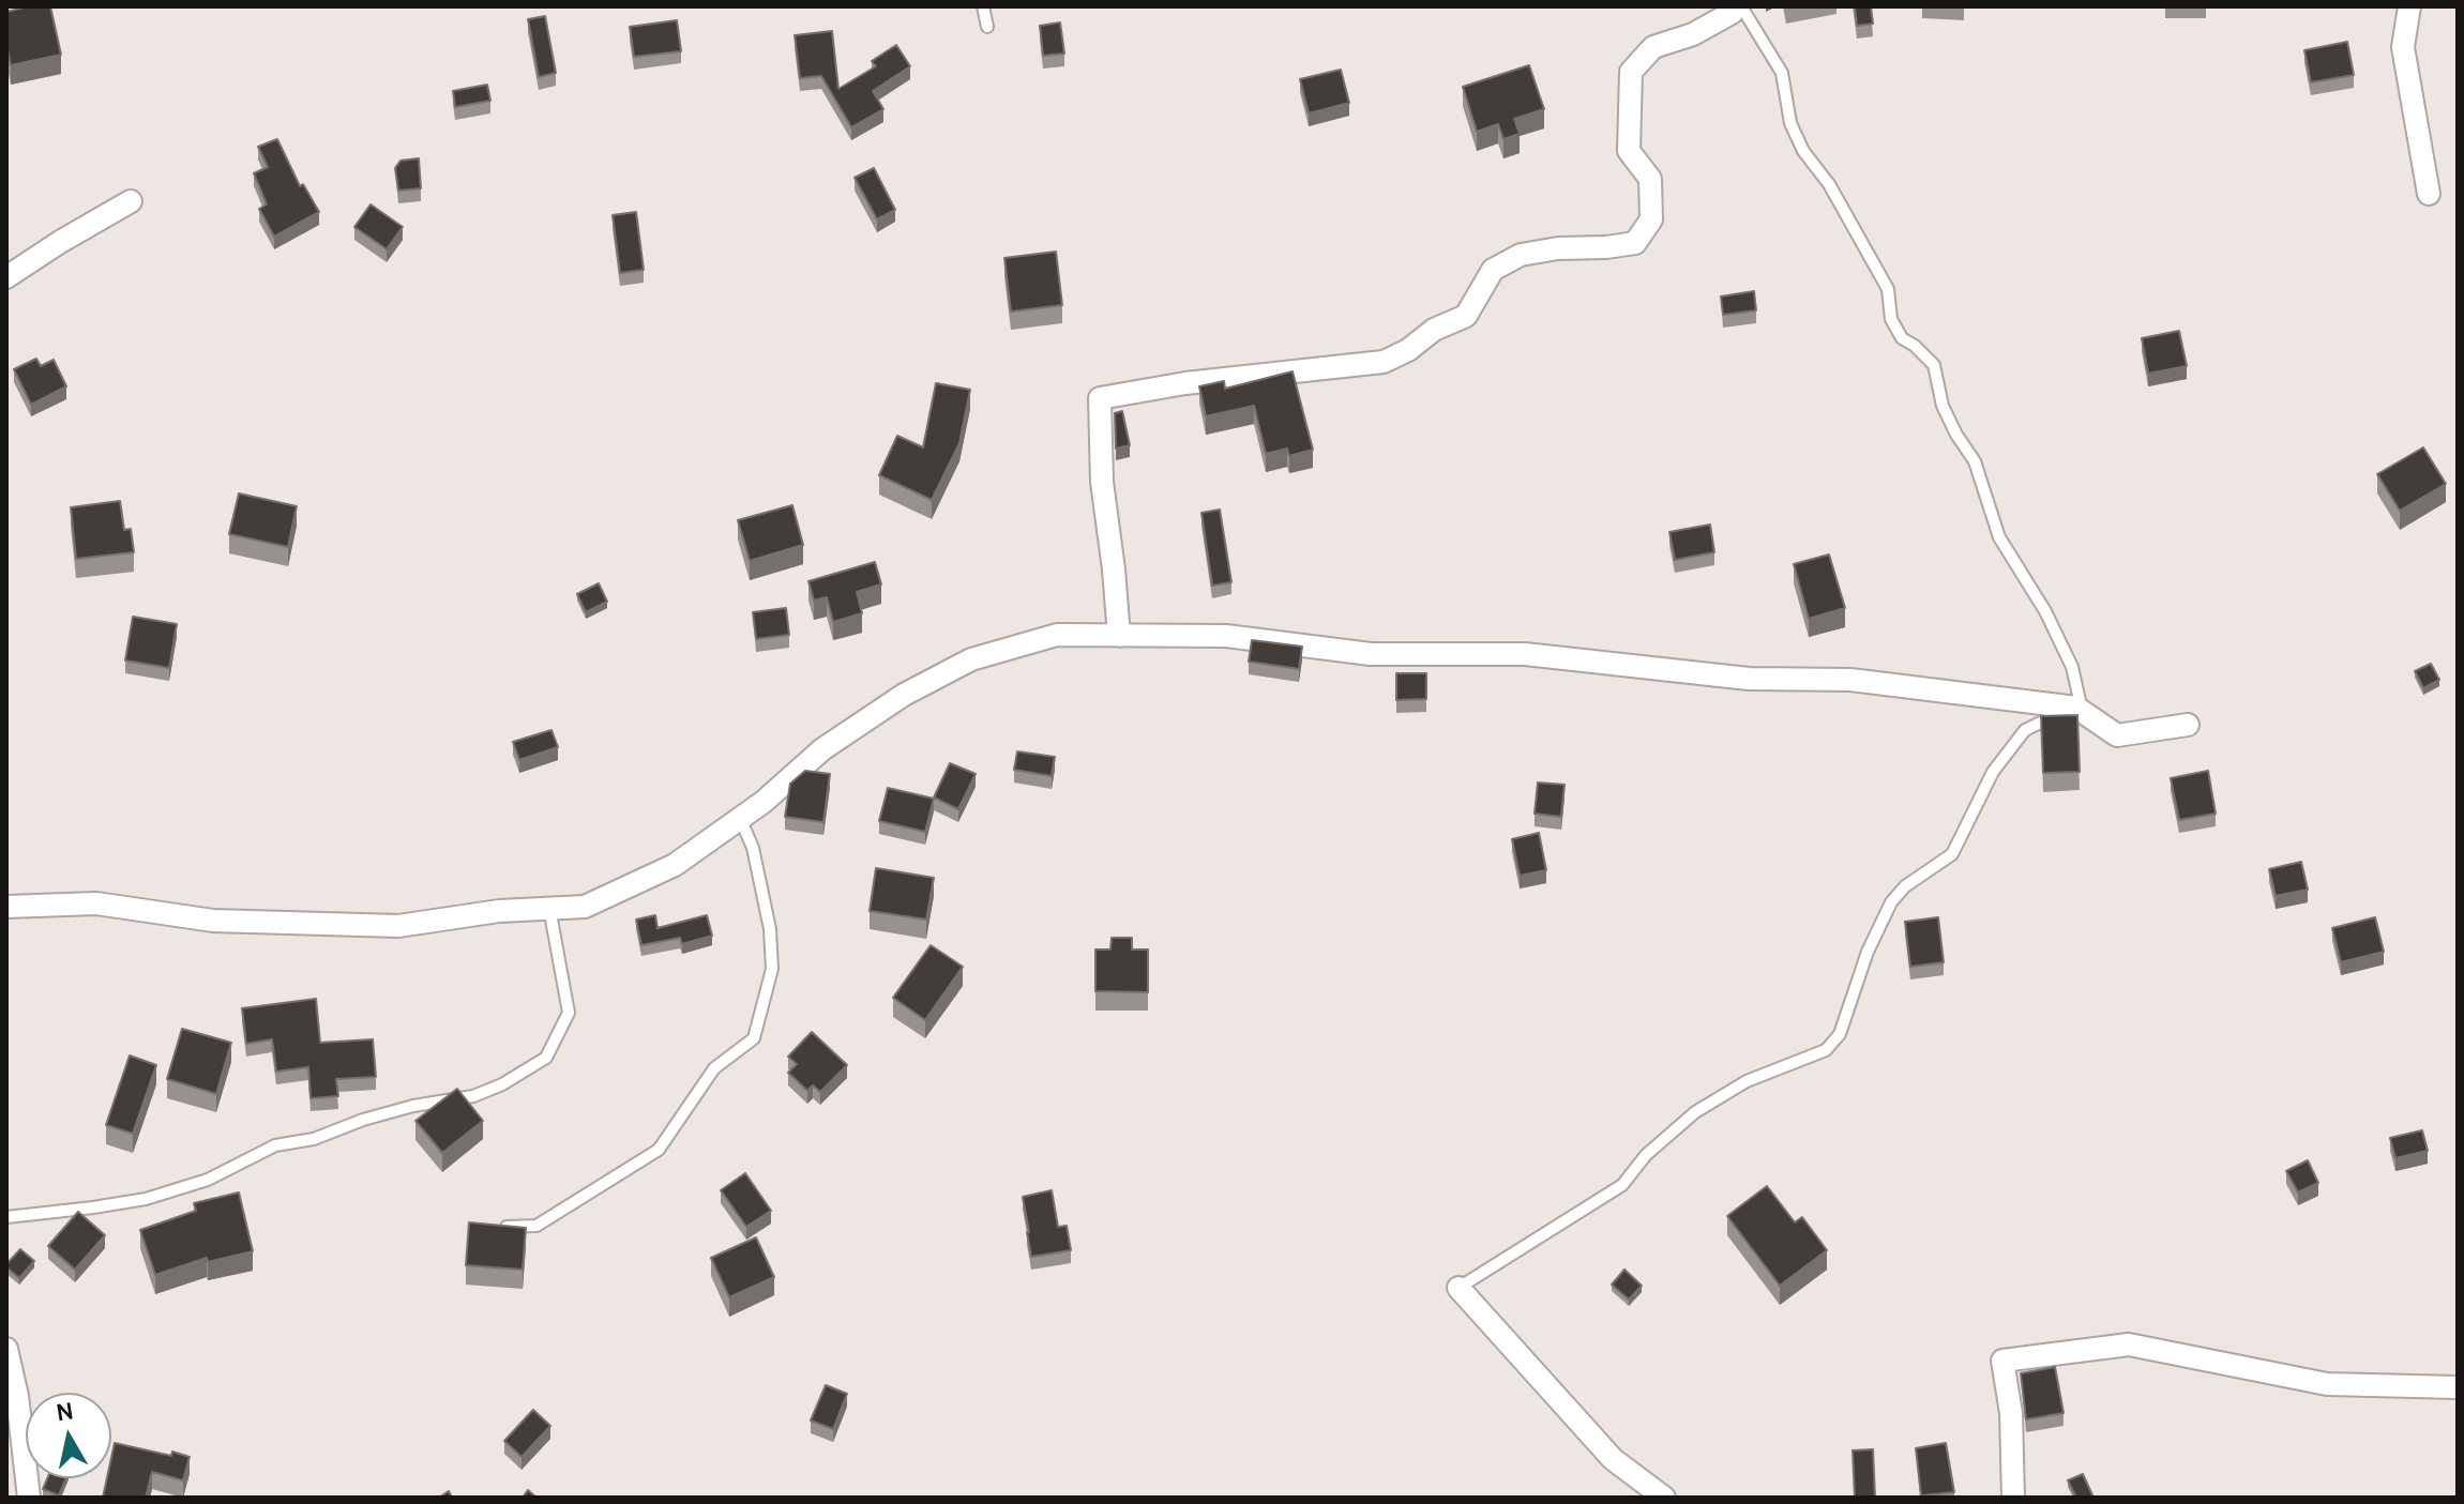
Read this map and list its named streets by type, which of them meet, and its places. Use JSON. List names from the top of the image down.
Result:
{
  "north": "top"
}
